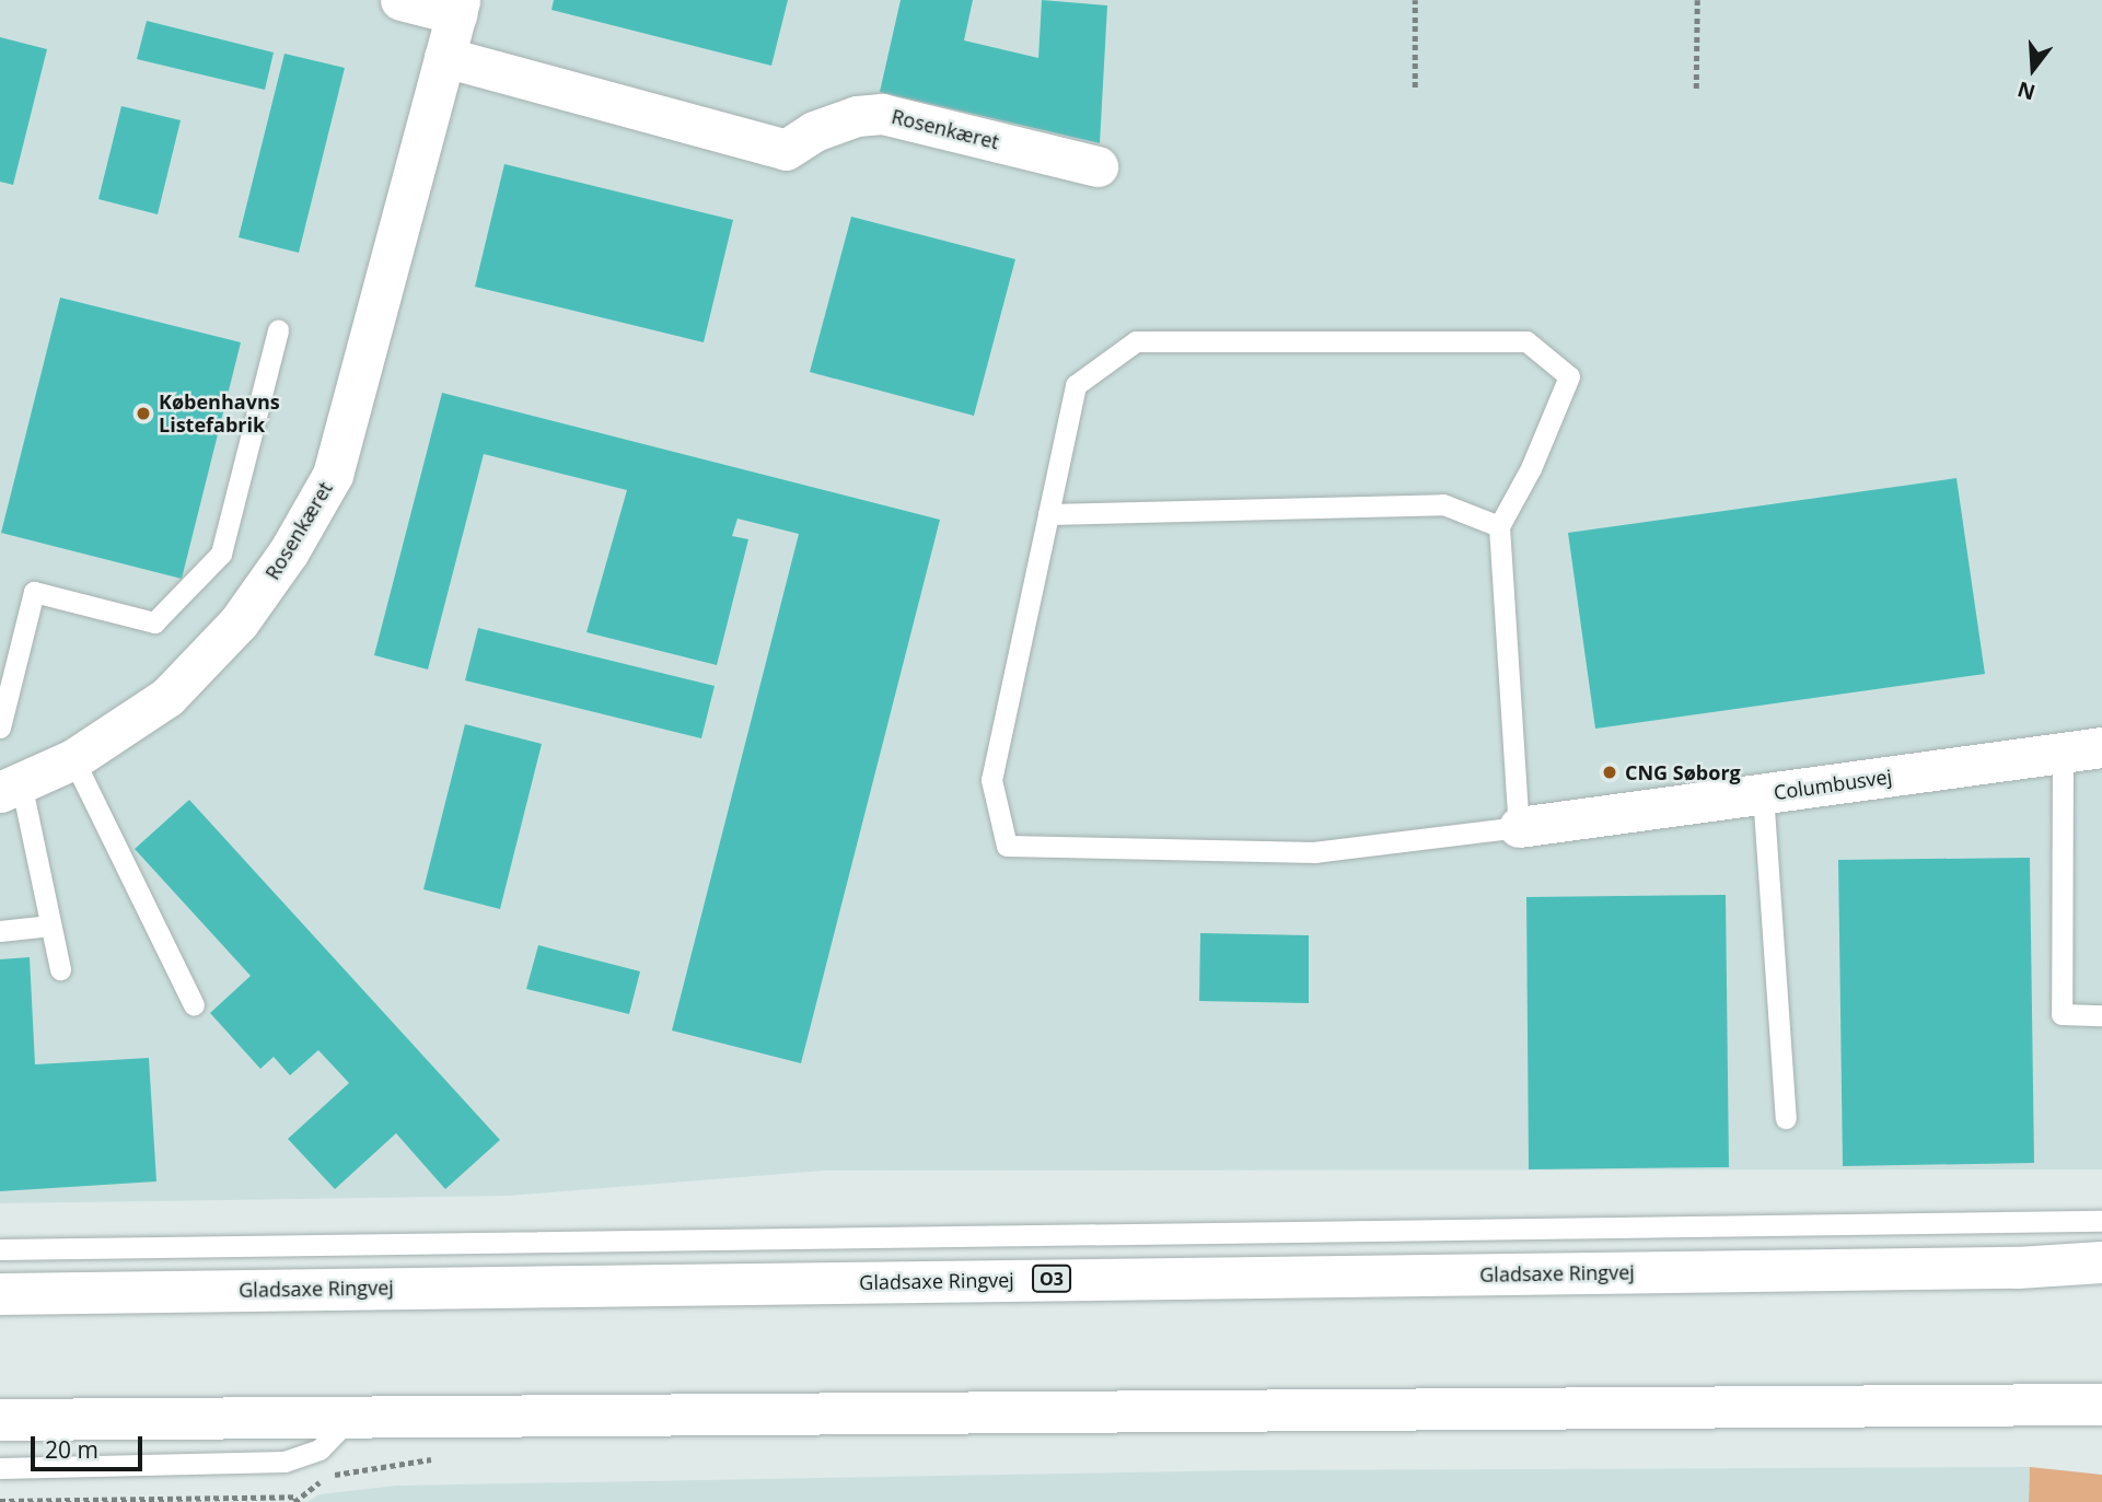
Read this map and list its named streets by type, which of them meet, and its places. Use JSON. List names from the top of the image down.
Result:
{
  "streets": {
    "main road": ["Gladsaxe Ringvej", "O3"],
    "street": ["Rosenkæret", "Columbusvej"]
  },
  "places": ["Københavns Listefabrik", "CNG Søborg"],
  "scale_bar": "20 m",
  "north": "bottom"
}
